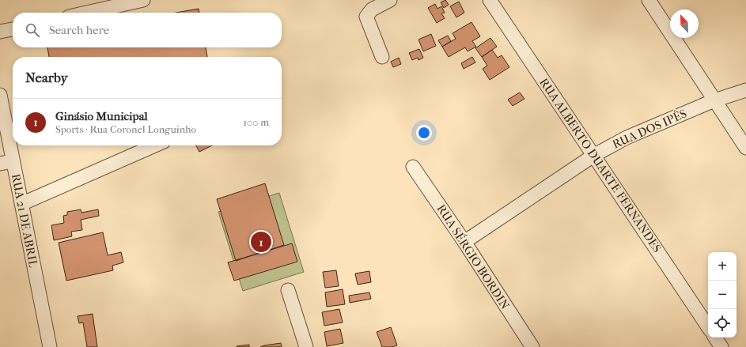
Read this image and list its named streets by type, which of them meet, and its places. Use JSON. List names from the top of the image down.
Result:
{
  "streets": {
    "street": [
      "RUA DOS IPÊS",
      "RUA ALBERTO DUARTE FERNANDES",
      "RUA 21 DE ABRIL",
      "RUA SÉRGIO BORDIN"
    ]
  },
  "crossings": [
    ["RUA DOS IPÊS", "RUA ALBERTO DUARTE FERNANDES"],
    ["RUA DOS IPÊS", "RUA SÉRGIO BORDIN"]
  ],
  "north": "top left",
  "page": {
    "search": "Search here",
    "heading": "Nearby",
    "list": [
      {
        "mark": "1",
        "name": "Ginásio Municipal",
        "note": "Sports · Rua Coronel Longuinho",
        "value": "100 m"
      }
    ],
    "pins": "1",
    "map_buttons": ["+", "−"]
  }
}
